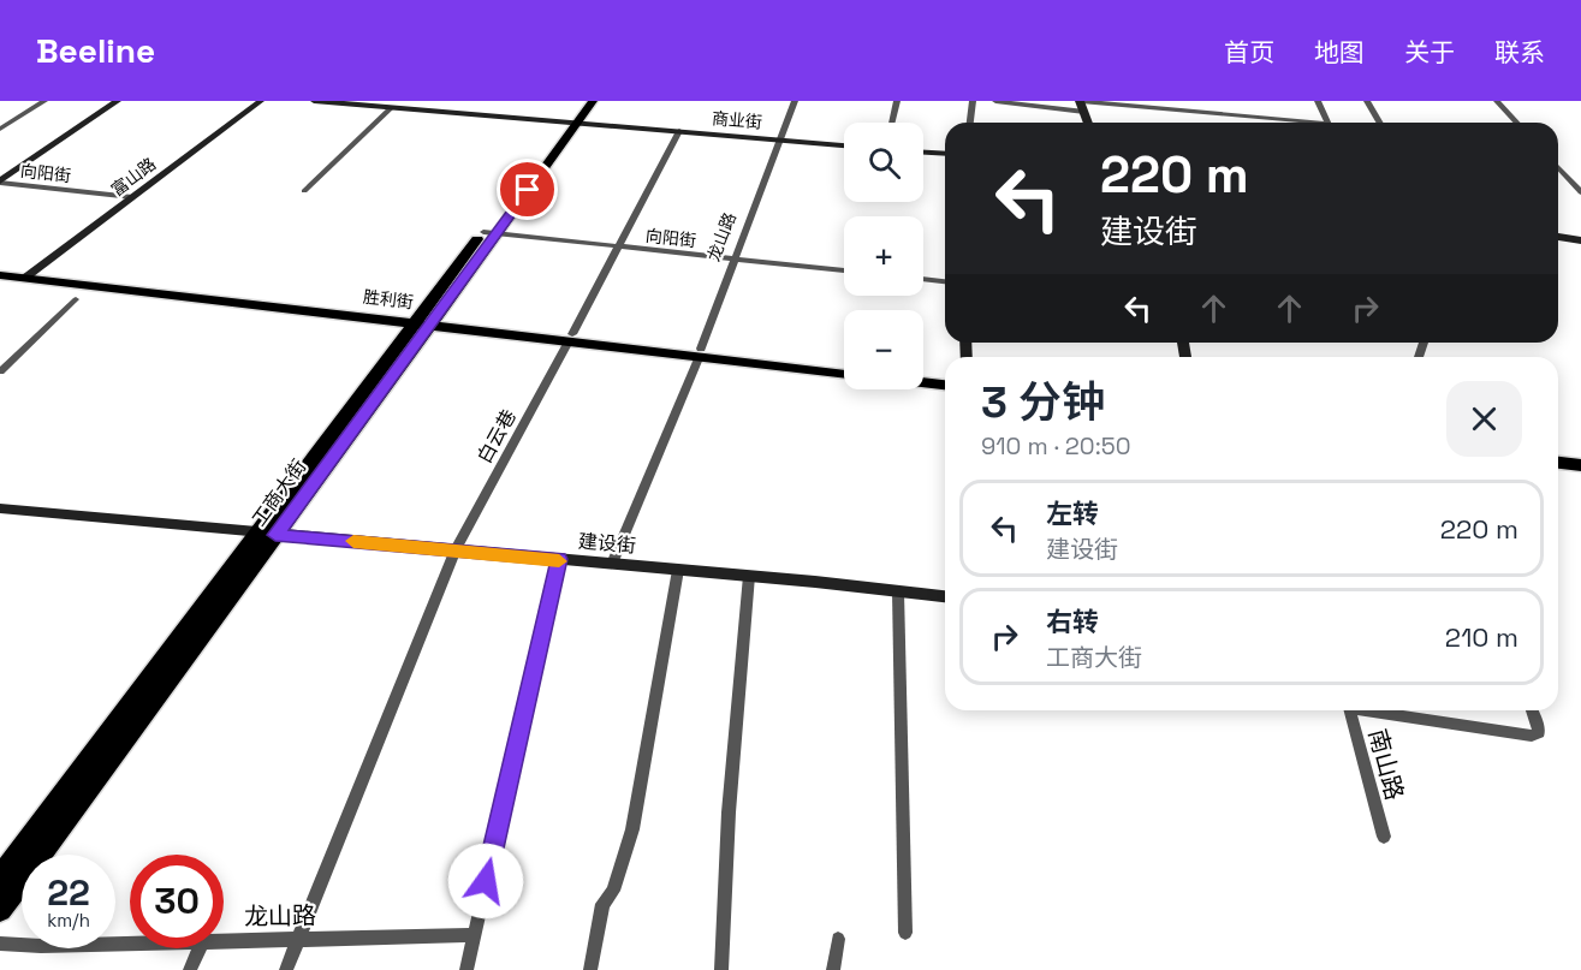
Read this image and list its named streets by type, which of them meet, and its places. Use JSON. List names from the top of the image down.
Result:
{
  "streets": {
    "main road": ["胜利街", "工商大街"],
    "street": [
      "商业街",
      "向阳街",
      "富山路",
      "龙山路",
      "白云巷",
      "建设街",
      "南山路"
    ]
  },
  "crossings": [
    ["商业街", "龙山路"],
    ["商业街", "白云巷"],
    ["商业街", "工商大街"],
    ["向阳街", "富山路"],
    ["向阳街", "龙山路"],
    ["向阳街", "白云巷"],
    ["向阳街", "工商大街"],
    ["富山路", "胜利街"],
    ["龙山路", "胜利街"],
    ["龙山路", "白云巷"],
    ["龙山路", "建设街"],
    ["胜利街", "白云巷"],
    ["胜利街", "工商大街"],
    ["白云巷", "建设街"],
    ["工商大街", "建设街"]
  ],
  "page": {
    "header": "Beeline",
    "nav": [
      "首页",
      "地图",
      "关于",
      "联系"
    ],
    "map_buttons": ["+", "−"],
    "turn": ["220 m", "建设街"],
    "heading": ["3 分钟", "910 m · 20:50"],
    "list": [
      {
        "name": "左转",
        "note": "建设街",
        "value": "220 m"
      },
      {
        "name": "右转",
        "note": "工商大街",
        "value": "210 m"
      }
    ],
    "speed": "22 km/h",
    "limit": "30"
  }
}
